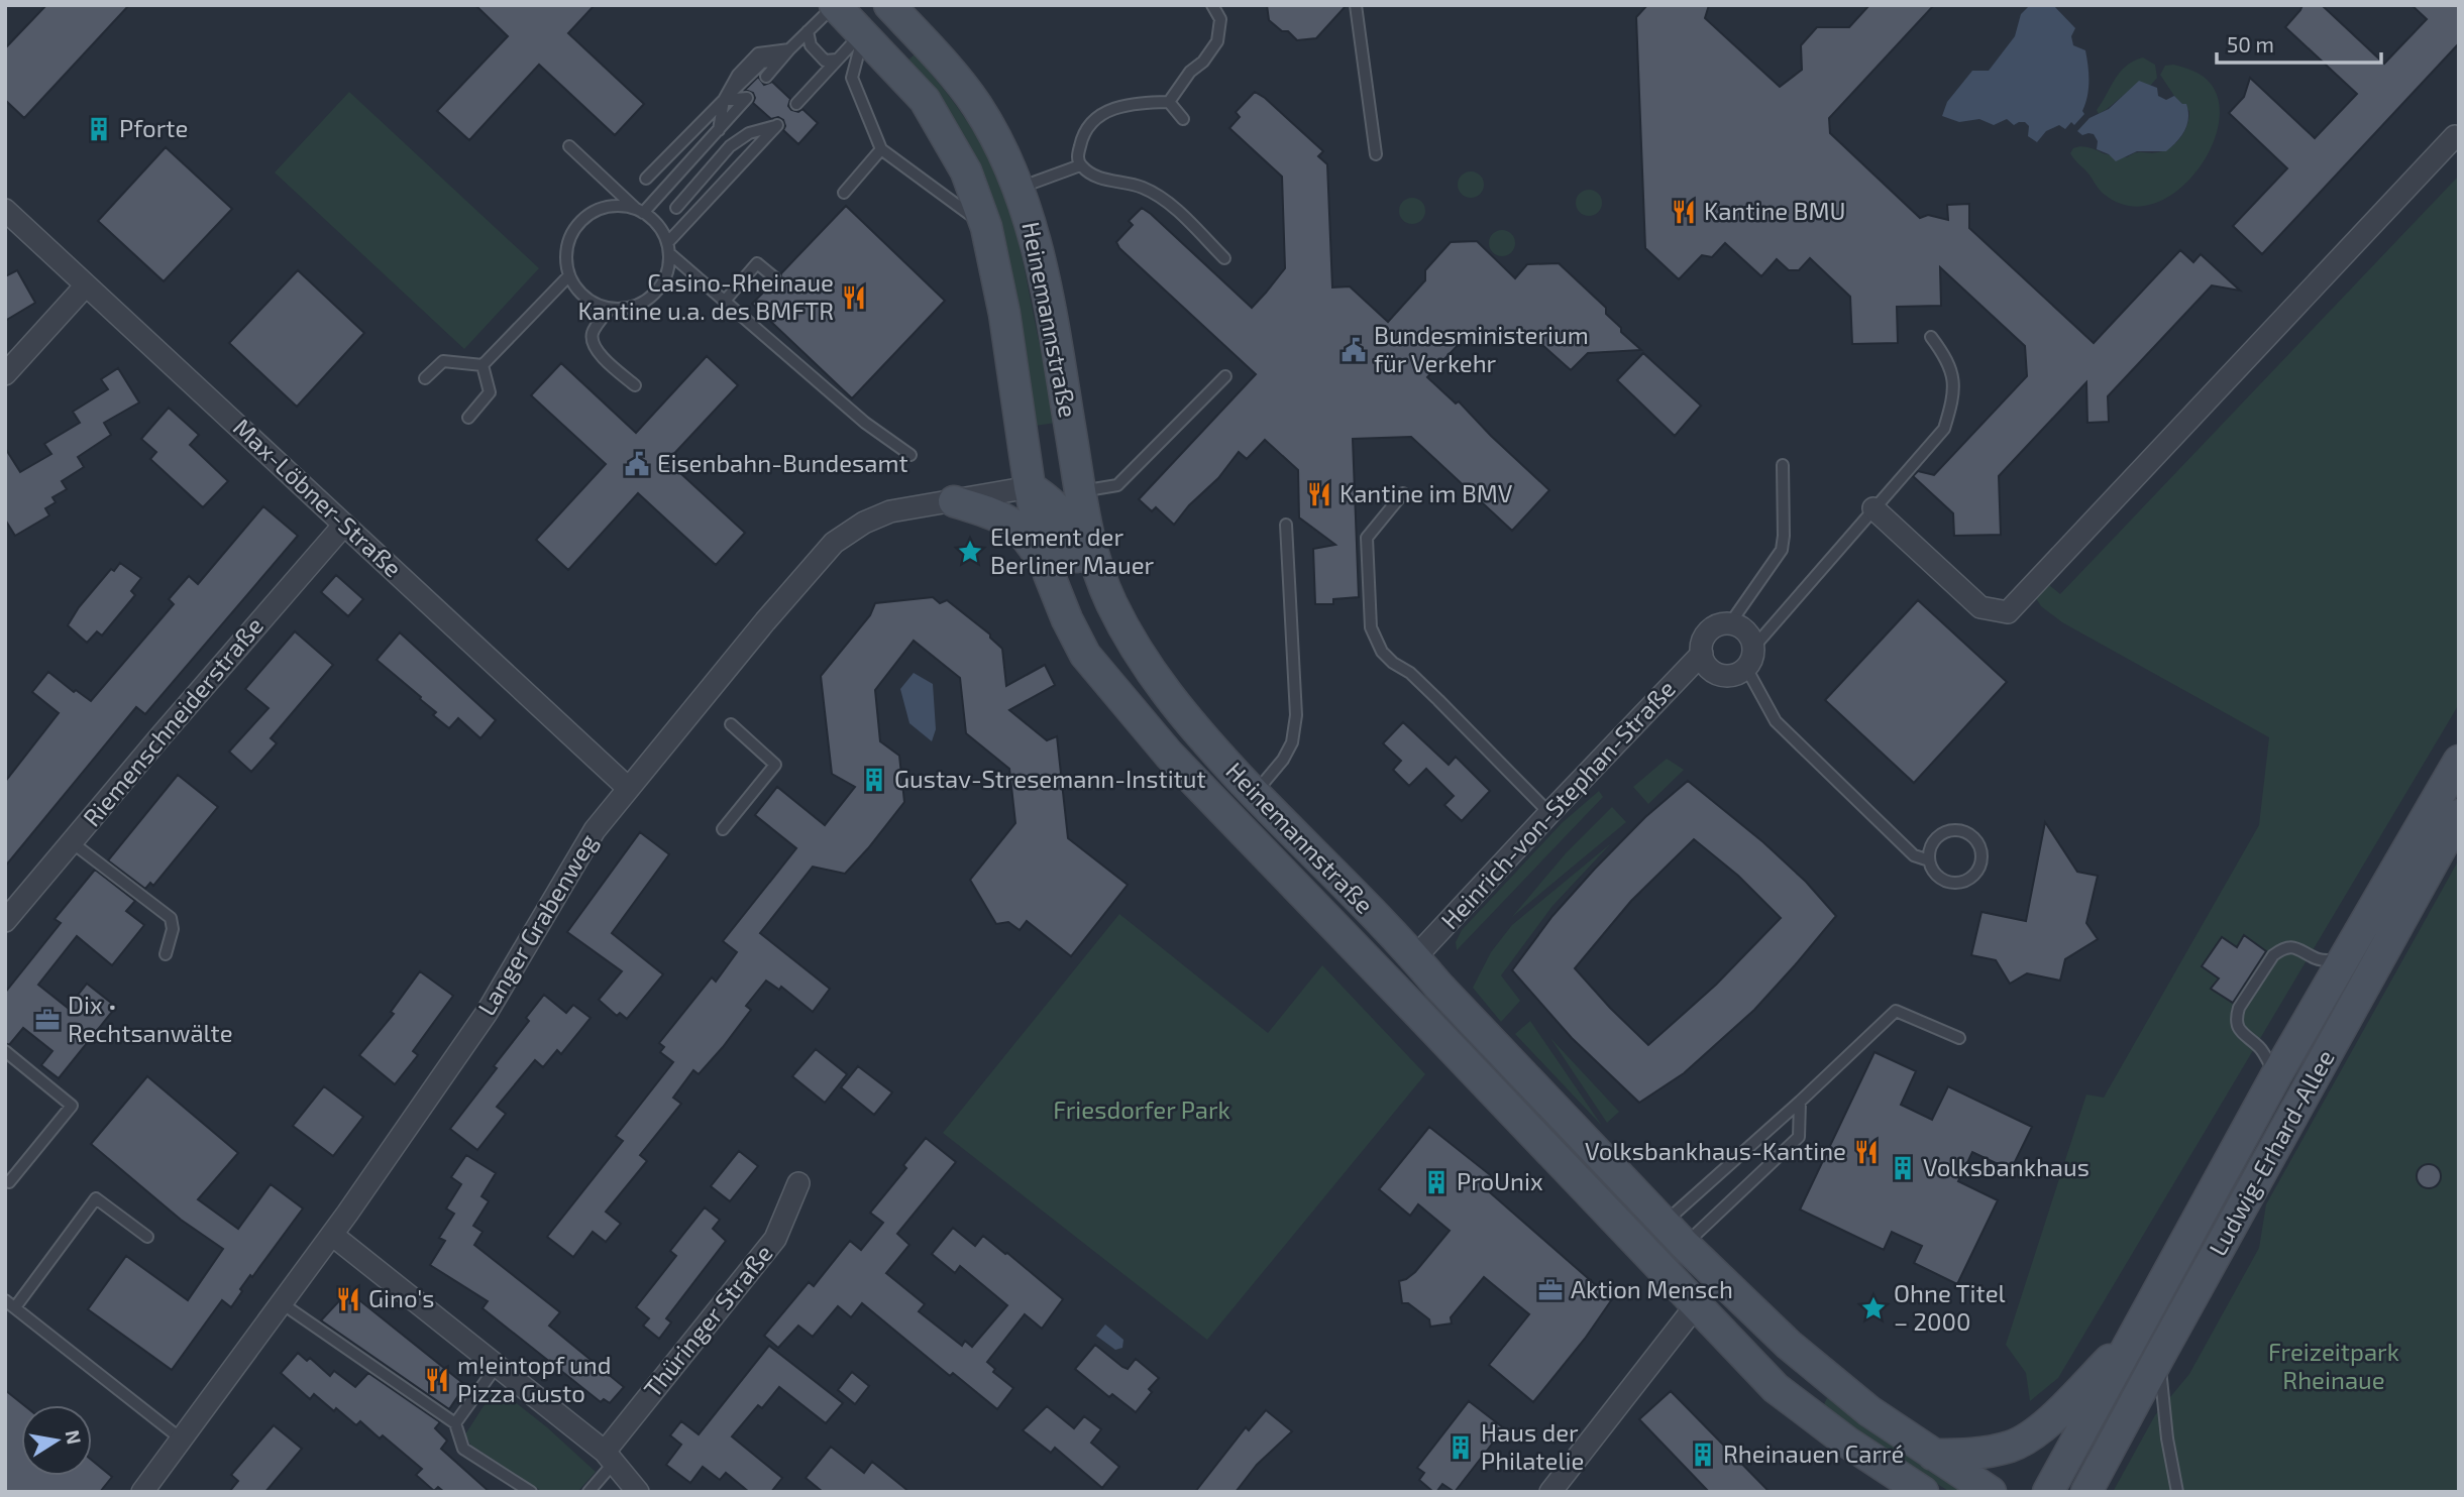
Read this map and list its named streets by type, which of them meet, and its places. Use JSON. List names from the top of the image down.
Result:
{
  "streets": {
    "main road": ["Heinemannstraße", "Ludwig-Erhard-Allee"],
    "street": [
      "Max-Löbner-Straße",
      "Riemenschneiderstraße",
      "Heinrich-von-Stephan-Straße",
      "Langer Grabenweg",
      "Thüringer Straße"
    ]
  },
  "crossings": [
    ["Heinemannstraße", "Heinrich-von-Stephan-Straße"],
    ["Heinemannstraße", "Langer Grabenweg"],
    ["Heinemannstraße", "Ludwig-Erhard-Allee"],
    ["Max-Löbner-Straße", "Riemenschneiderstraße"],
    ["Max-Löbner-Straße", "Langer Grabenweg"]
  ],
  "parks": ["Friesdorfer Park", "Freizeitpark Rheinaue"],
  "places": {
    "building": [
      "Pforte",
      "Gustav-Stresemann-Institut",
      "Volksbankhaus",
      "ProUnix",
      "Haus der Philatelie",
      "Rheinauen Carré"
    ],
    "restaurant": [
      "Kantine BMU",
      "Casino-Rheinaue Kantine u.a. des BMFTR",
      "Kantine im BMV",
      "Volksbankhaus-Kantine",
      "Gino's",
      "m!eintopf und Pizza Gusto"
    ],
    "public building": ["Bundesministerium für Verkehr", "Eisenbahn-Bundesamt"],
    "place": ["Element der Berliner Mauer", "Ohne Titel – 2000"],
    "office": ["Dix • Rechtsanwälte", "Aktion Mensch"]
  },
  "scale_bar": "50 m",
  "north": "right"
}
